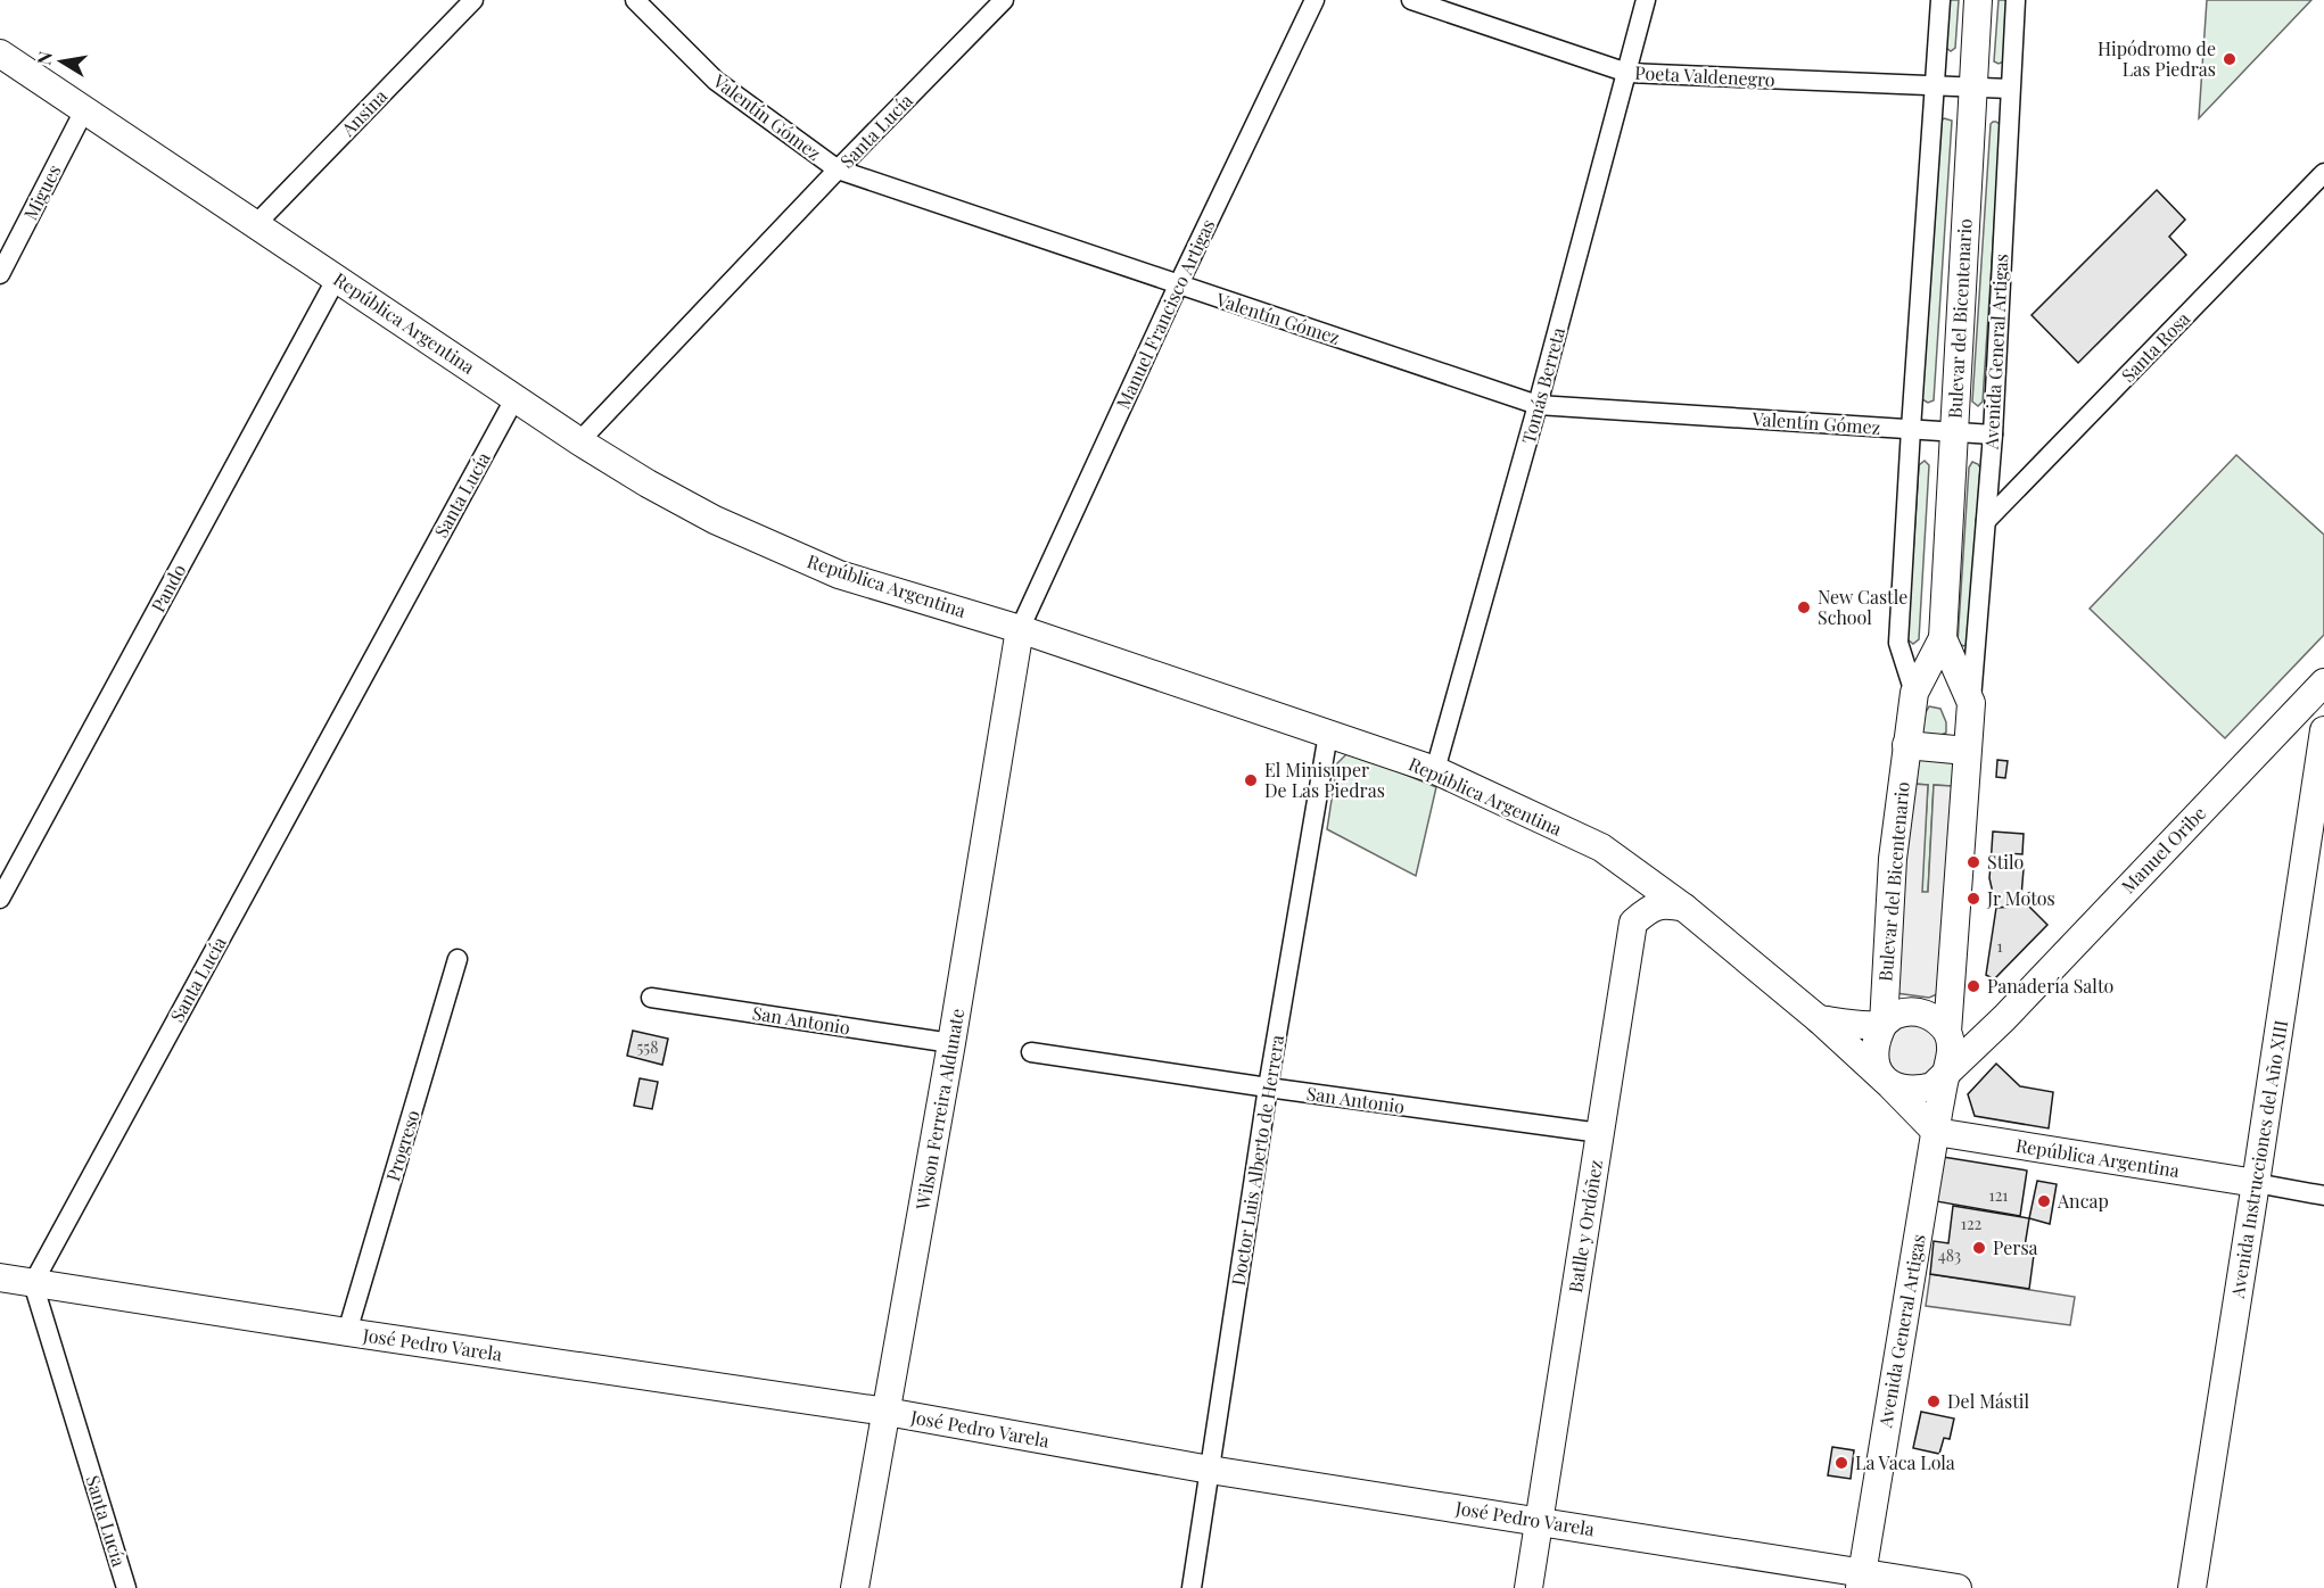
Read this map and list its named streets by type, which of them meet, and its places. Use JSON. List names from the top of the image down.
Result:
{
  "streets": {
    "street": [
      "Poeta Valdenegro",
      "Ansina",
      "Valentín Gómez",
      "Santa Lucía",
      "Migues",
      "Manuel Francisco Artigas",
      "Bulevar del Bicentenario",
      "República Argentina",
      "Santa Rosa",
      "Avenida General Artigas",
      "Tomás Berreta",
      "Pando",
      "Manuel Oribe",
      "San Antonio",
      "Wilson Ferreira Aldunate",
      "Progreso",
      "Avenida Instrucciones del Año XIII",
      "Doctor Luis Alberto de Herrera",
      "Batlle y Ordóñez",
      "José Pedro Varela"
    ]
  },
  "crossings": [
    ["Poeta Valdenegro", "Bulevar del Bicentenario"],
    ["Poeta Valdenegro", "Avenida General Artigas"],
    ["Poeta Valdenegro", "Tomás Berreta"],
    ["Ansina", "República Argentina"],
    ["Valentín Gómez", "Santa Lucía"],
    ["Valentín Gómez", "Manuel Francisco Artigas"],
    ["Valentín Gómez", "Bulevar del Bicentenario"],
    ["Valentín Gómez", "Avenida General Artigas"],
    ["Valentín Gómez", "Tomás Berreta"],
    ["Santa Lucía", "República Argentina"],
    ["Santa Lucía", "José Pedro Varela"],
    ["Migues", "República Argentina"],
    ["Manuel Francisco Artigas", "República Argentina"],
    ["Manuel Francisco Artigas", "Wilson Ferreira Aldunate"],
    ["Bulevar del Bicentenario", "República Argentina"],
    ["Bulevar del Bicentenario", "Avenida General Artigas"],
    ["República Argentina", "Avenida General Artigas"],
    ["República Argentina", "Tomás Berreta"],
    ["República Argentina", "Pando"],
    ["República Argentina", "Wilson Ferreira Aldunate"],
    ["República Argentina", "Avenida Instrucciones del Año XIII"],
    ["República Argentina", "Doctor Luis Alberto de Herrera"],
    ["República Argentina", "Batlle y Ordóñez"],
    ["Santa Rosa", "Avenida General Artigas"],
    ["Avenida General Artigas", "José Pedro Varela"],
    ["San Antonio", "Wilson Ferreira Aldunate"],
    ["San Antonio", "Doctor Luis Alberto de Herrera"],
    ["San Antonio", "Batlle y Ordóñez"],
    ["Wilson Ferreira Aldunate", "José Pedro Varela"],
    ["Progreso", "José Pedro Varela"],
    ["Doctor Luis Alberto de Herrera", "José Pedro Varela"],
    ["Batlle y Ordóñez", "José Pedro Varela"]
  ],
  "places": [
    "Hipódromo de Las Piedras",
    "New Castle School",
    "El Minisuper De Las Piedras",
    "Stilo",
    "Jr Motos",
    "Panadería Salto",
    "Ancap",
    "Persa",
    "Del Mástil",
    "La Vaca Lola"
  ],
  "house_numbers": [
    "1",
    "558",
    "121",
    "122",
    "483"
  ],
  "north": "left"
}
